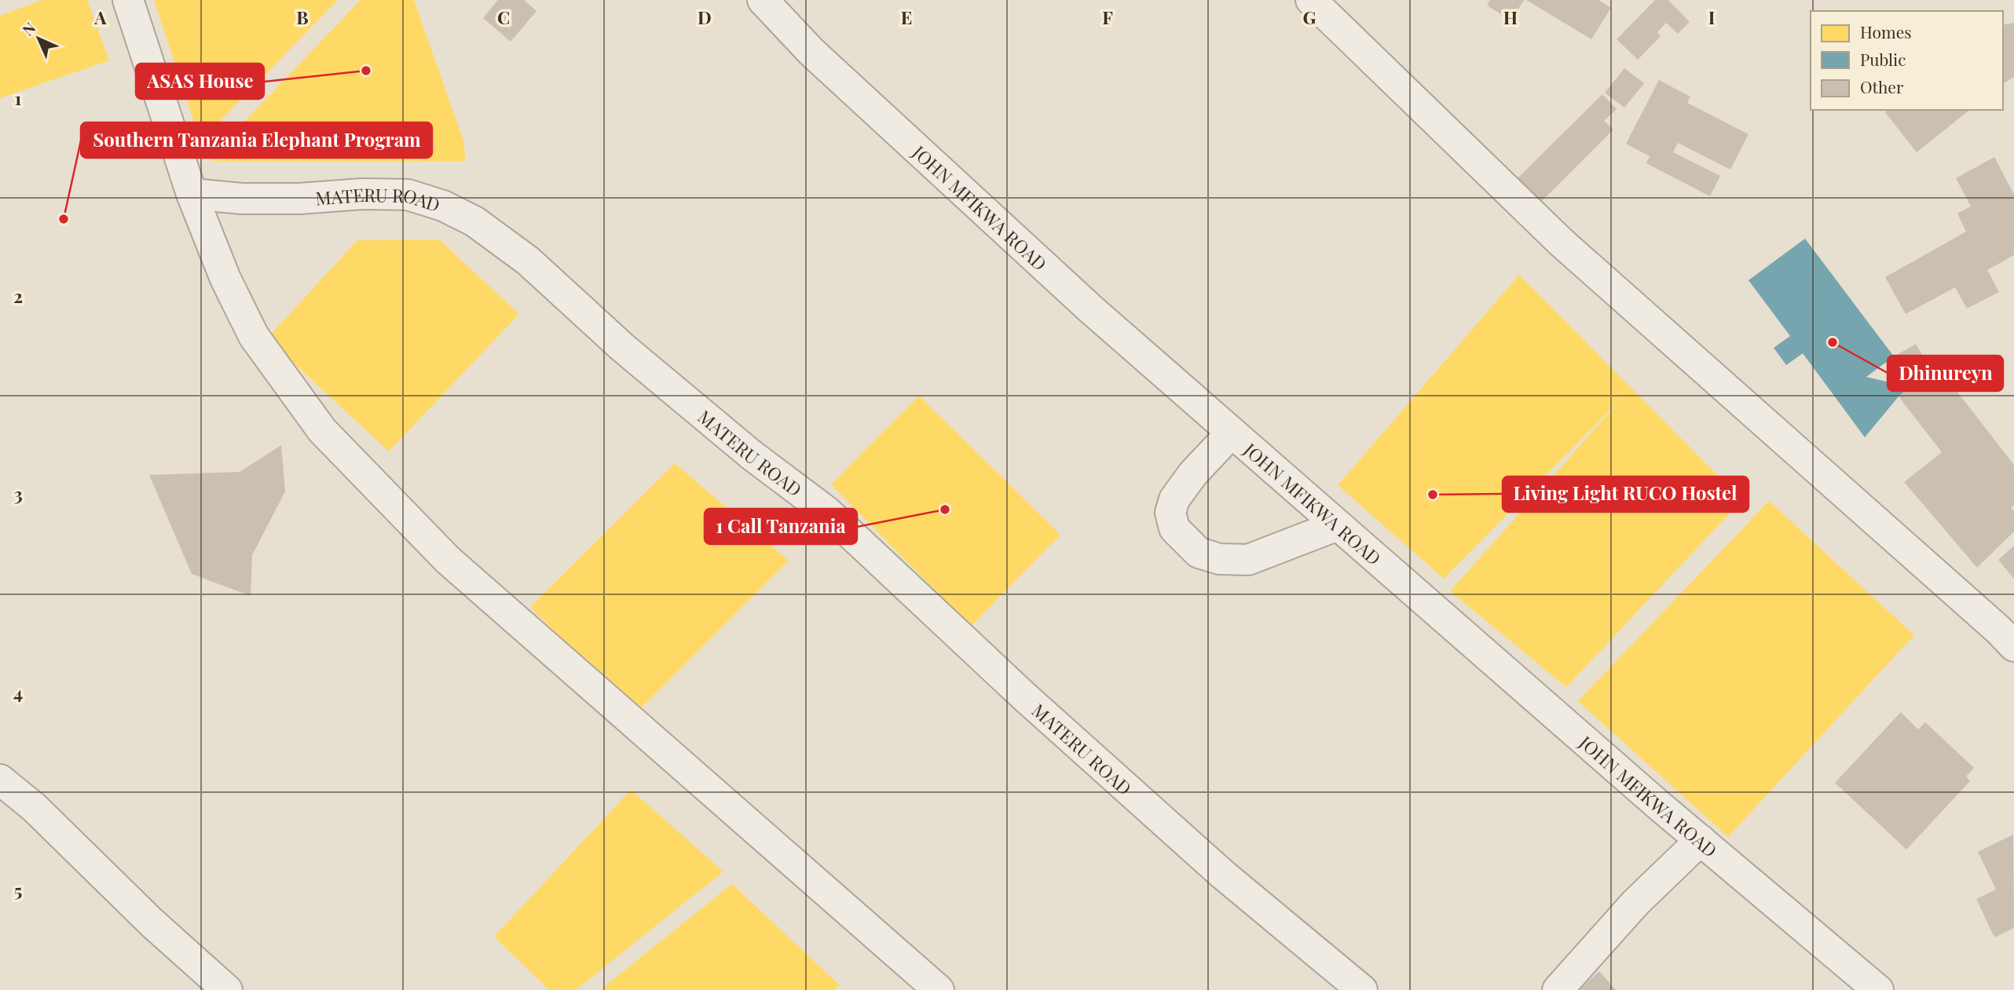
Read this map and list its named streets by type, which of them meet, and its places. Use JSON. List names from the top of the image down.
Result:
{
  "streets": {
    "street": ["MATERU ROAD", "JOHN MFIKWA ROAD"]
  },
  "places": [
    "ASAS House",
    "Southern Tanzania Elephant Program",
    "Dhinureyn",
    "Living Light RUCO Hostel",
    "1 Call Tanzania"
  ],
  "legend": ["Homes", "Public", "Other"],
  "north": "top left",
  "grid": {
    "columns": [
      "A",
      "B",
      "C",
      "D",
      "E",
      "F",
      "G",
      "H",
      "I"
    ],
    "rows": [
      "1",
      "2",
      "3",
      "4",
      "5"
    ]
  }
}
